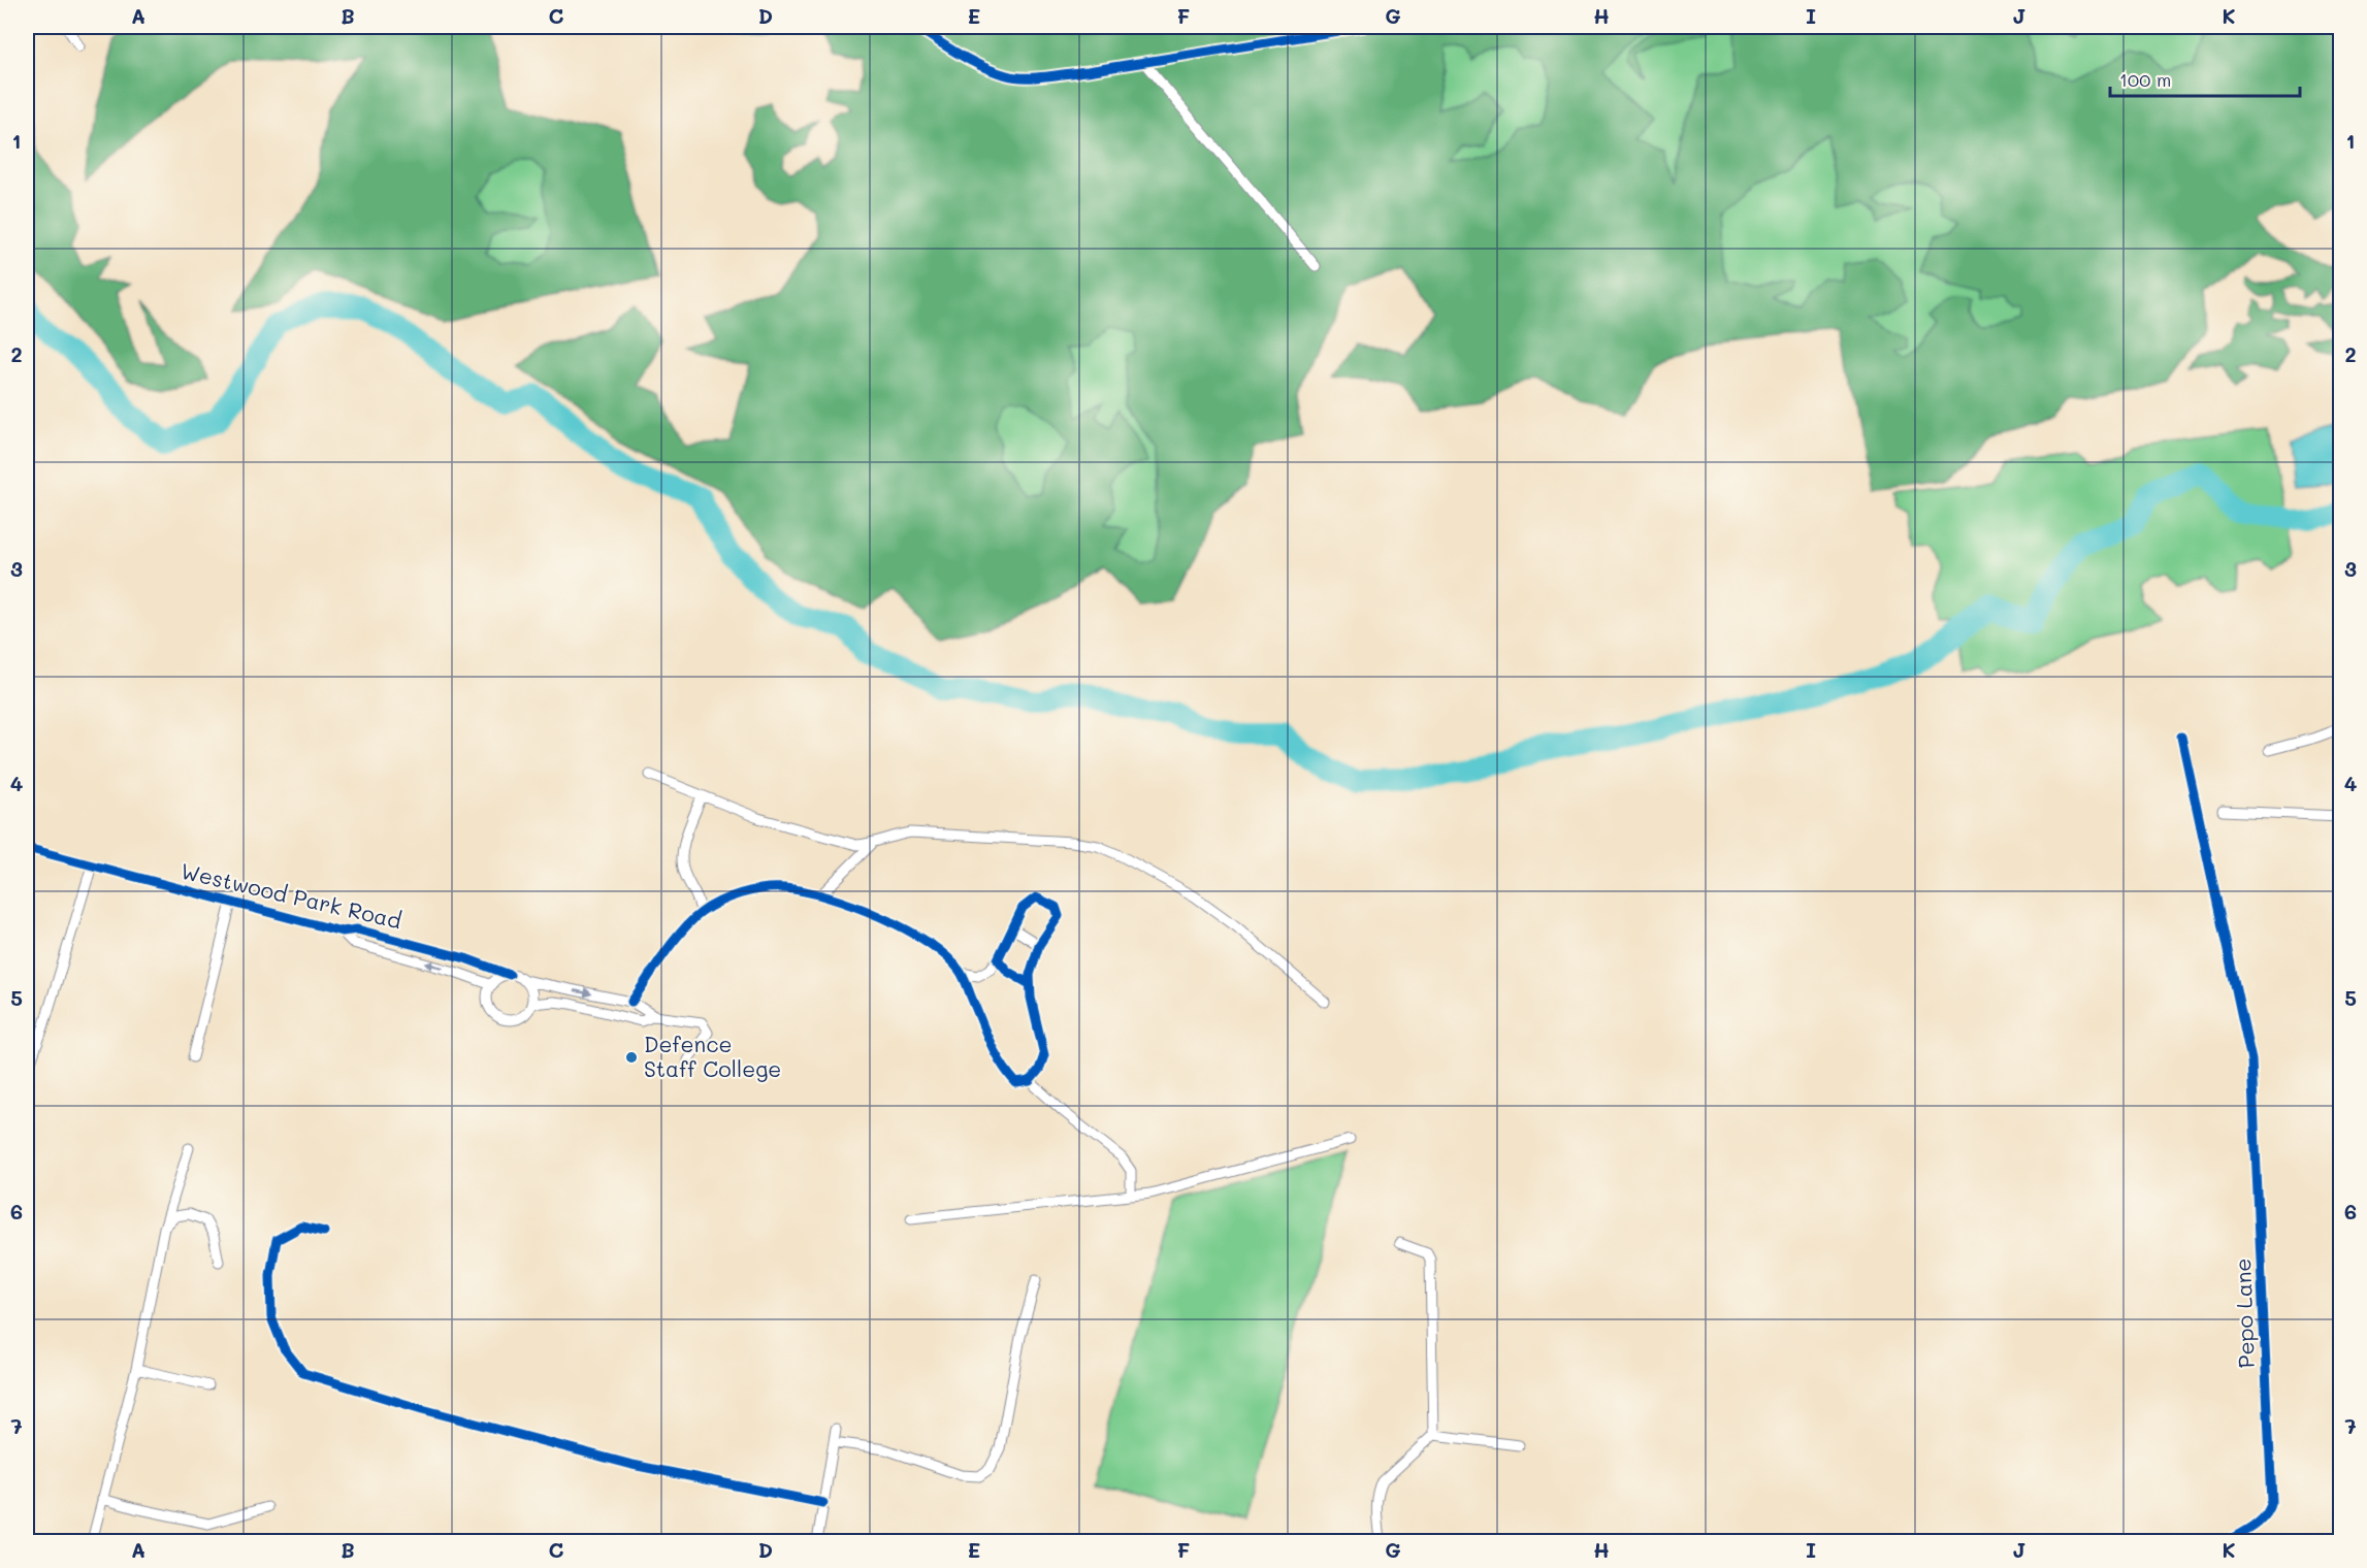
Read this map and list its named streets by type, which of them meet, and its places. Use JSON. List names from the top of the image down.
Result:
{
  "streets": {
    "street": ["Westwood Park Road", "Pepo Lane"]
  },
  "places": ["Defence Staff College"],
  "scale_bar": "100 m",
  "grid": {
    "columns": [
      "A",
      "B",
      "C",
      "D",
      "E",
      "F",
      "G",
      "H",
      "I",
      "J",
      "K"
    ],
    "rows": [
      "1",
      "2",
      "3",
      "4",
      "5",
      "6",
      "7"
    ]
  }
}
